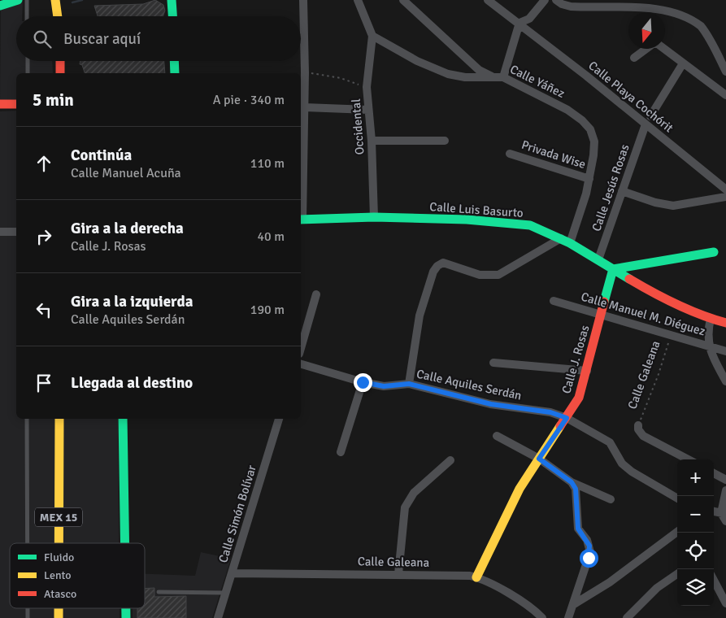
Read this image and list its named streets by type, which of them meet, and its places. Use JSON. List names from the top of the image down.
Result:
{
  "streets": {
    "main road": ["Calle Luis Basurto", "Calle J. Rosas", "MEX 15"],
    "street": [
      "Calle Yáñez",
      "Calle Playa Cochórit",
      "Occidental",
      "Privada Wise",
      "Calle Jesús Rosas",
      "Calle Manuel M. Diéguez",
      "Calle Galeana",
      "Calle Aquiles Serdán",
      "Calle Simón Bolívar"
    ]
  },
  "crossings": [
    ["Calle Yáñez", "Occidental"],
    ["Calle Yáñez", "Privada Wise"],
    ["Calle Yáñez", "Calle Luis Basurto"],
    ["Calle Playa Cochórit", "Calle Jesús Rosas"],
    ["Occidental", "Calle Luis Basurto"],
    ["Calle Jesús Rosas", "Calle Luis Basurto"],
    ["Calle Luis Basurto", "Calle J. Rosas"],
    ["Calle Manuel M. Diéguez", "Calle J. Rosas"],
    ["Calle Manuel M. Diéguez", "Calle Galeana"],
    ["Calle J. Rosas", "Calle Galeana"],
    ["Calle J. Rosas", "Calle Aquiles Serdán"],
    ["Calle Galeana", "Calle Simón Bolívar"]
  ],
  "legend": ["Fluido", "Lento", "Atasco"],
  "north": "bottom",
  "page": {
    "search": "Buscar aquí",
    "heading": ["5 min", "A pie · 340 m"],
    "list": [
      ["Continúa", "Calle Manuel Acuña", "110 m"],
      ["Gira a la derecha", "Calle J. Rosas", "40 m"],
      ["Gira a la izquierda", "Calle Aquiles Serdán", "190 m"],
      "Llegada al destino"
    ],
    "map_buttons": ["+", "−"]
  }
}
